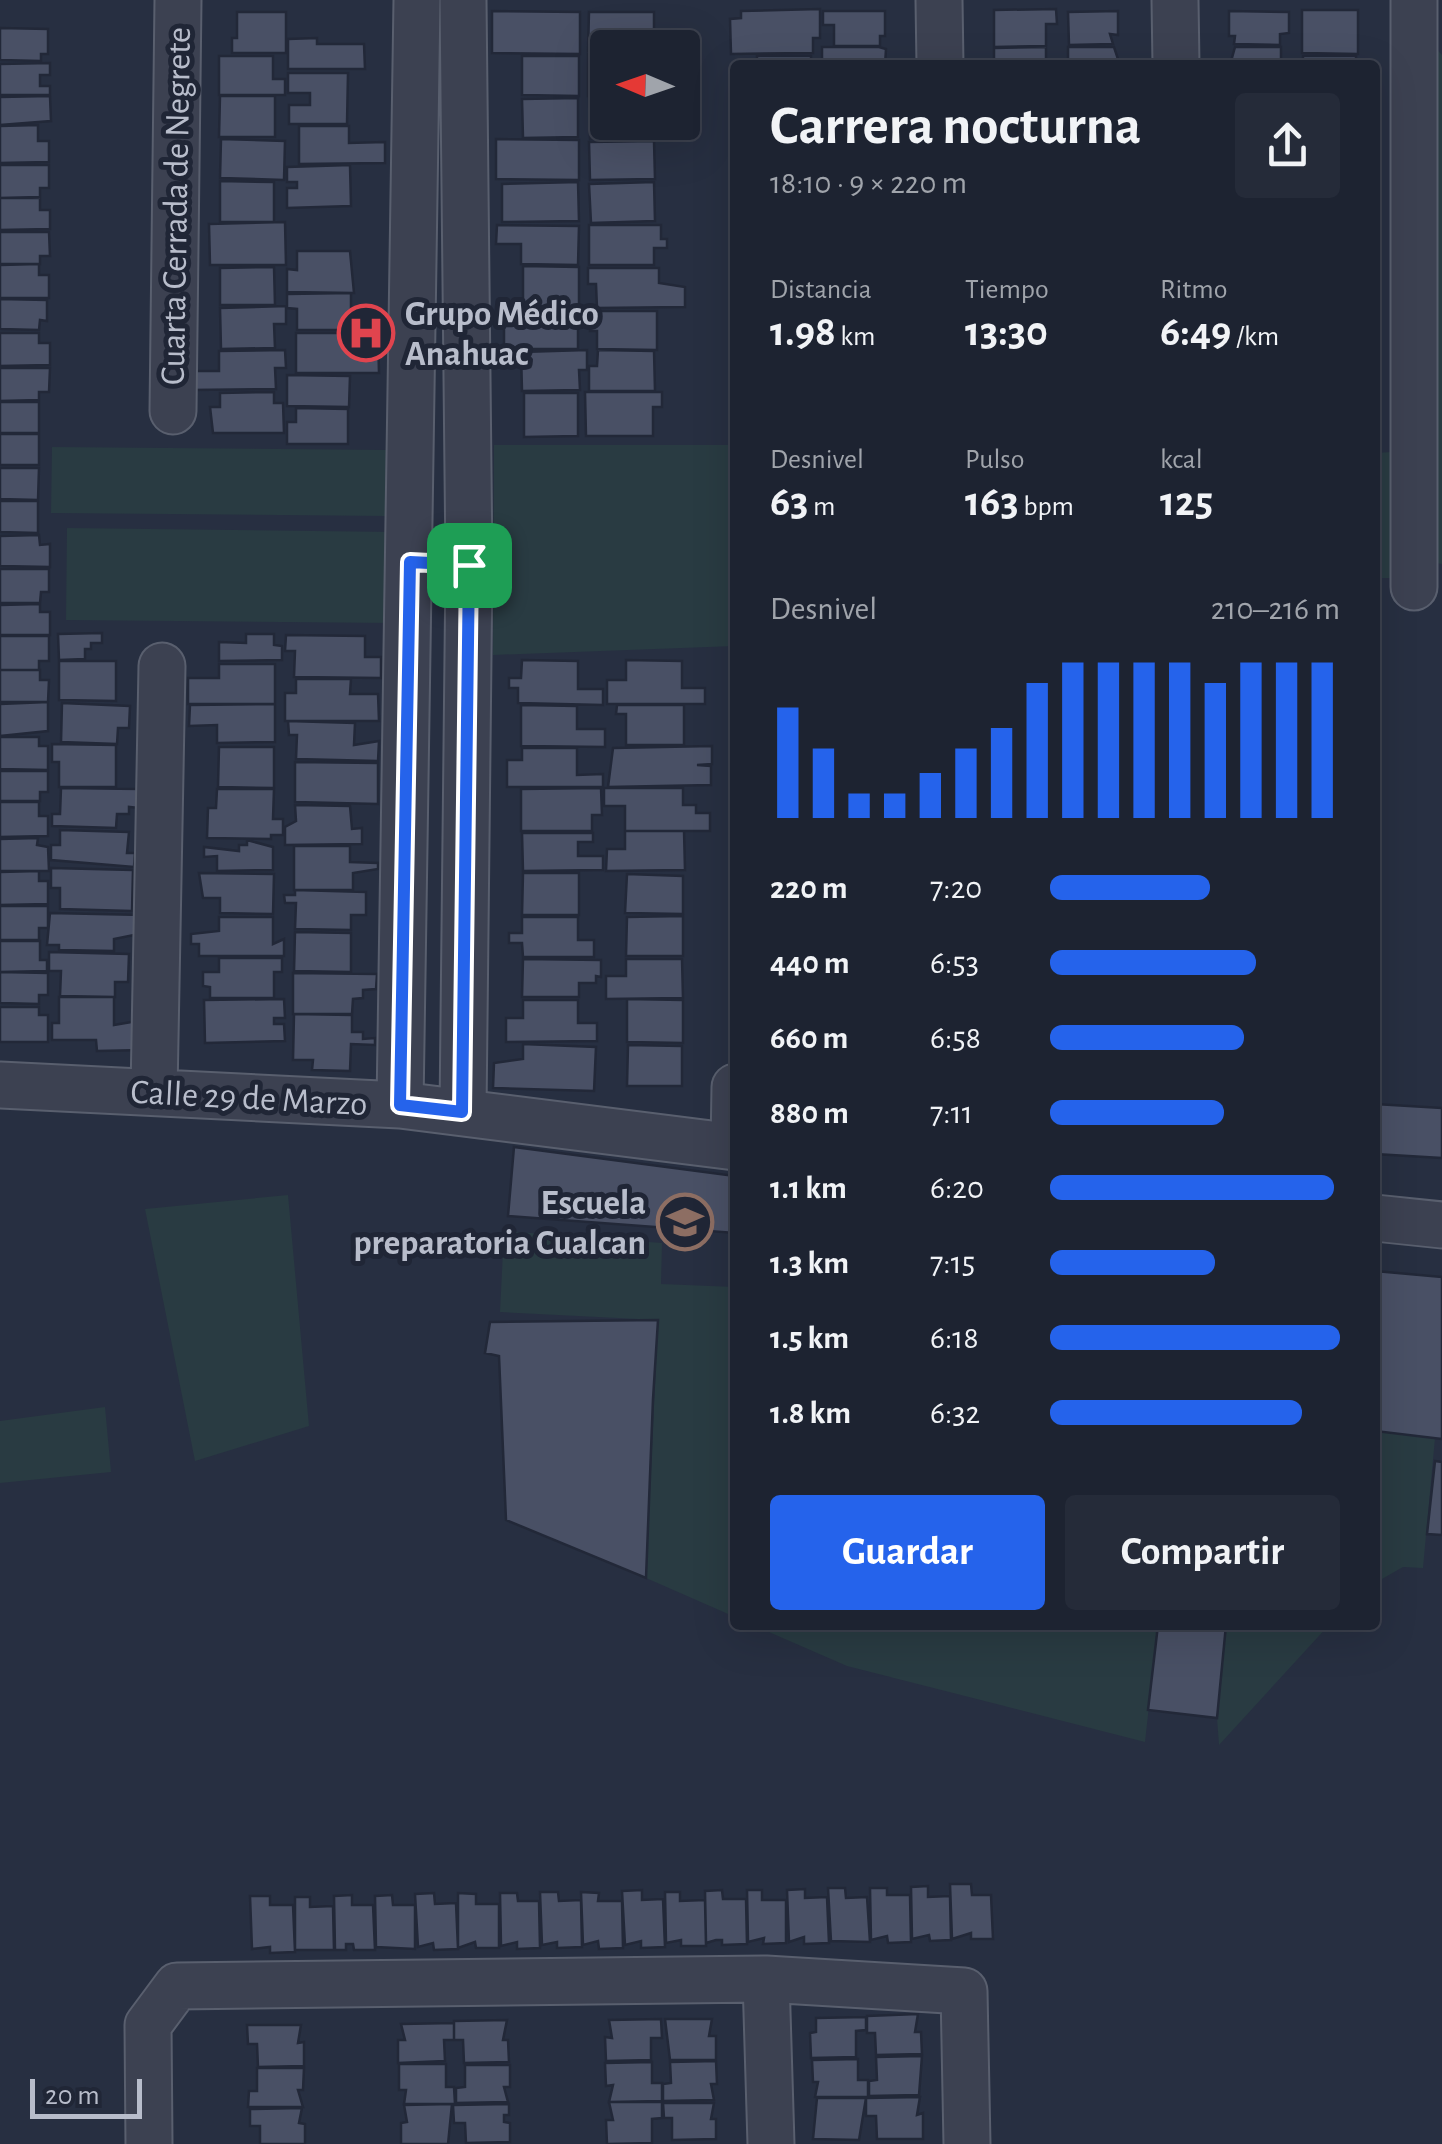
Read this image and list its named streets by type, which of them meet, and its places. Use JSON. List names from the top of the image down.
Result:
{
  "streets": {
    "street": ["Cuarta Cerrada de Negrete", "Calle 29 de Marzo"]
  },
  "places": {
    "hospital": ["Grupo Médico Anahuac"],
    "school or university": ["Escuela preparatoria Cualcan"]
  },
  "scale_bar": "20 m",
  "north": "left",
  "page": {
    "heading": ["Carrera nocturna", "18:10 · 9 × 220 m"],
    "stats": [
      ["Distancia", "1.98 km"],
      ["Tiempo", "13:30"],
      ["Ritmo", "6:49 /km"],
      ["Desnivel", "63 m"],
      ["Pulso", "163 bpm"],
      ["kcal", "125"]
    ],
    "chart": ["Desnivel", "210–216 m"],
    "list": [
      {
        "name": "220 m",
        "note": "7:20"
      },
      {
        "name": "440 m",
        "note": "6:53"
      },
      {
        "name": "660 m",
        "note": "6:58"
      },
      {
        "name": "880 m",
        "note": "7:11"
      },
      {
        "name": "1.1 km",
        "note": "6:20"
      },
      {
        "name": "1.3 km",
        "note": "7:15"
      },
      {
        "name": "1.5 km",
        "note": "6:18"
      },
      {
        "name": "1.8 km",
        "note": "6:32"
      }
    ],
    "buttons": ["Guardar", "Compartir"],
    "scale": "20 m"
  }
}
